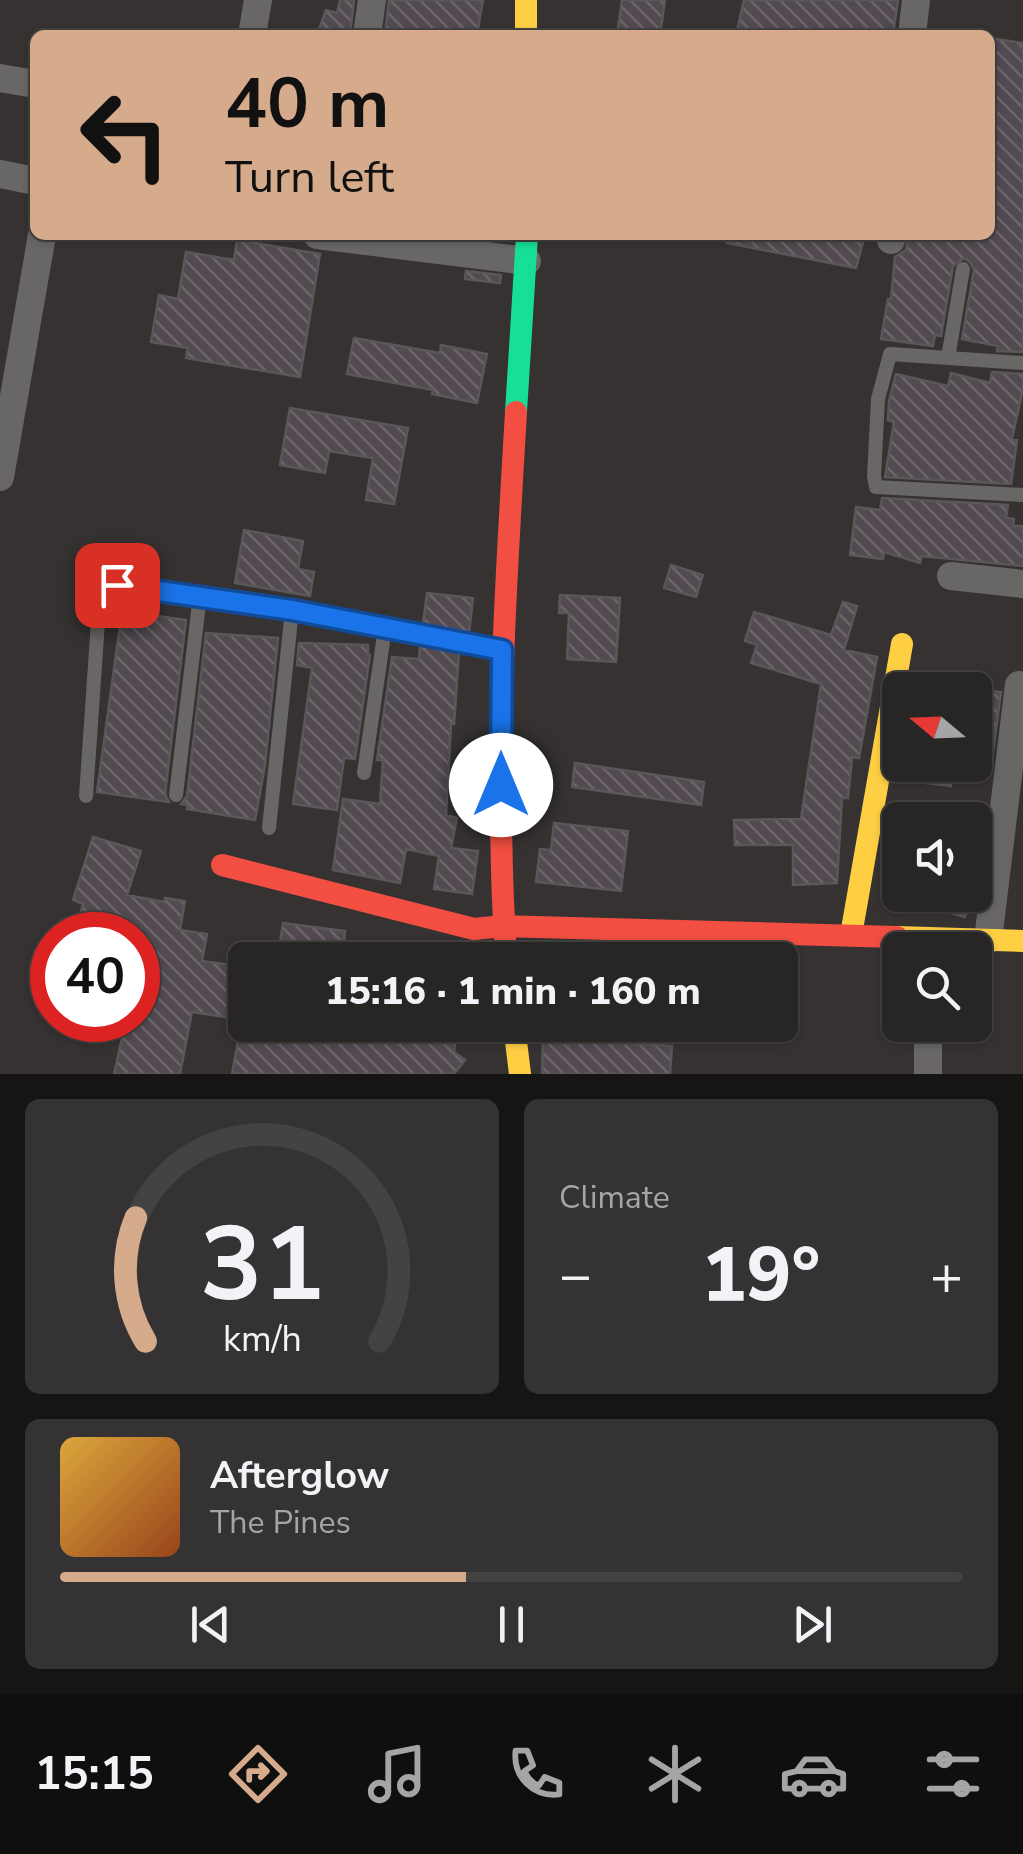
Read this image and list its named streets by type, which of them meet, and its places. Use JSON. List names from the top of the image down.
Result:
{
  "north": "left",
  "page": {
    "turn": ["40 m", "Turn left"],
    "limit": "40",
    "trip": "15:16 · 1 min · 160 m",
    "tile": "Climate",
    "heat": ["−", "19°", "+"],
    "song": ["Afterglow", "The Pines"],
    "tabs": "15:15",
    "gauge": ["31", "km/h"]
  }
}
